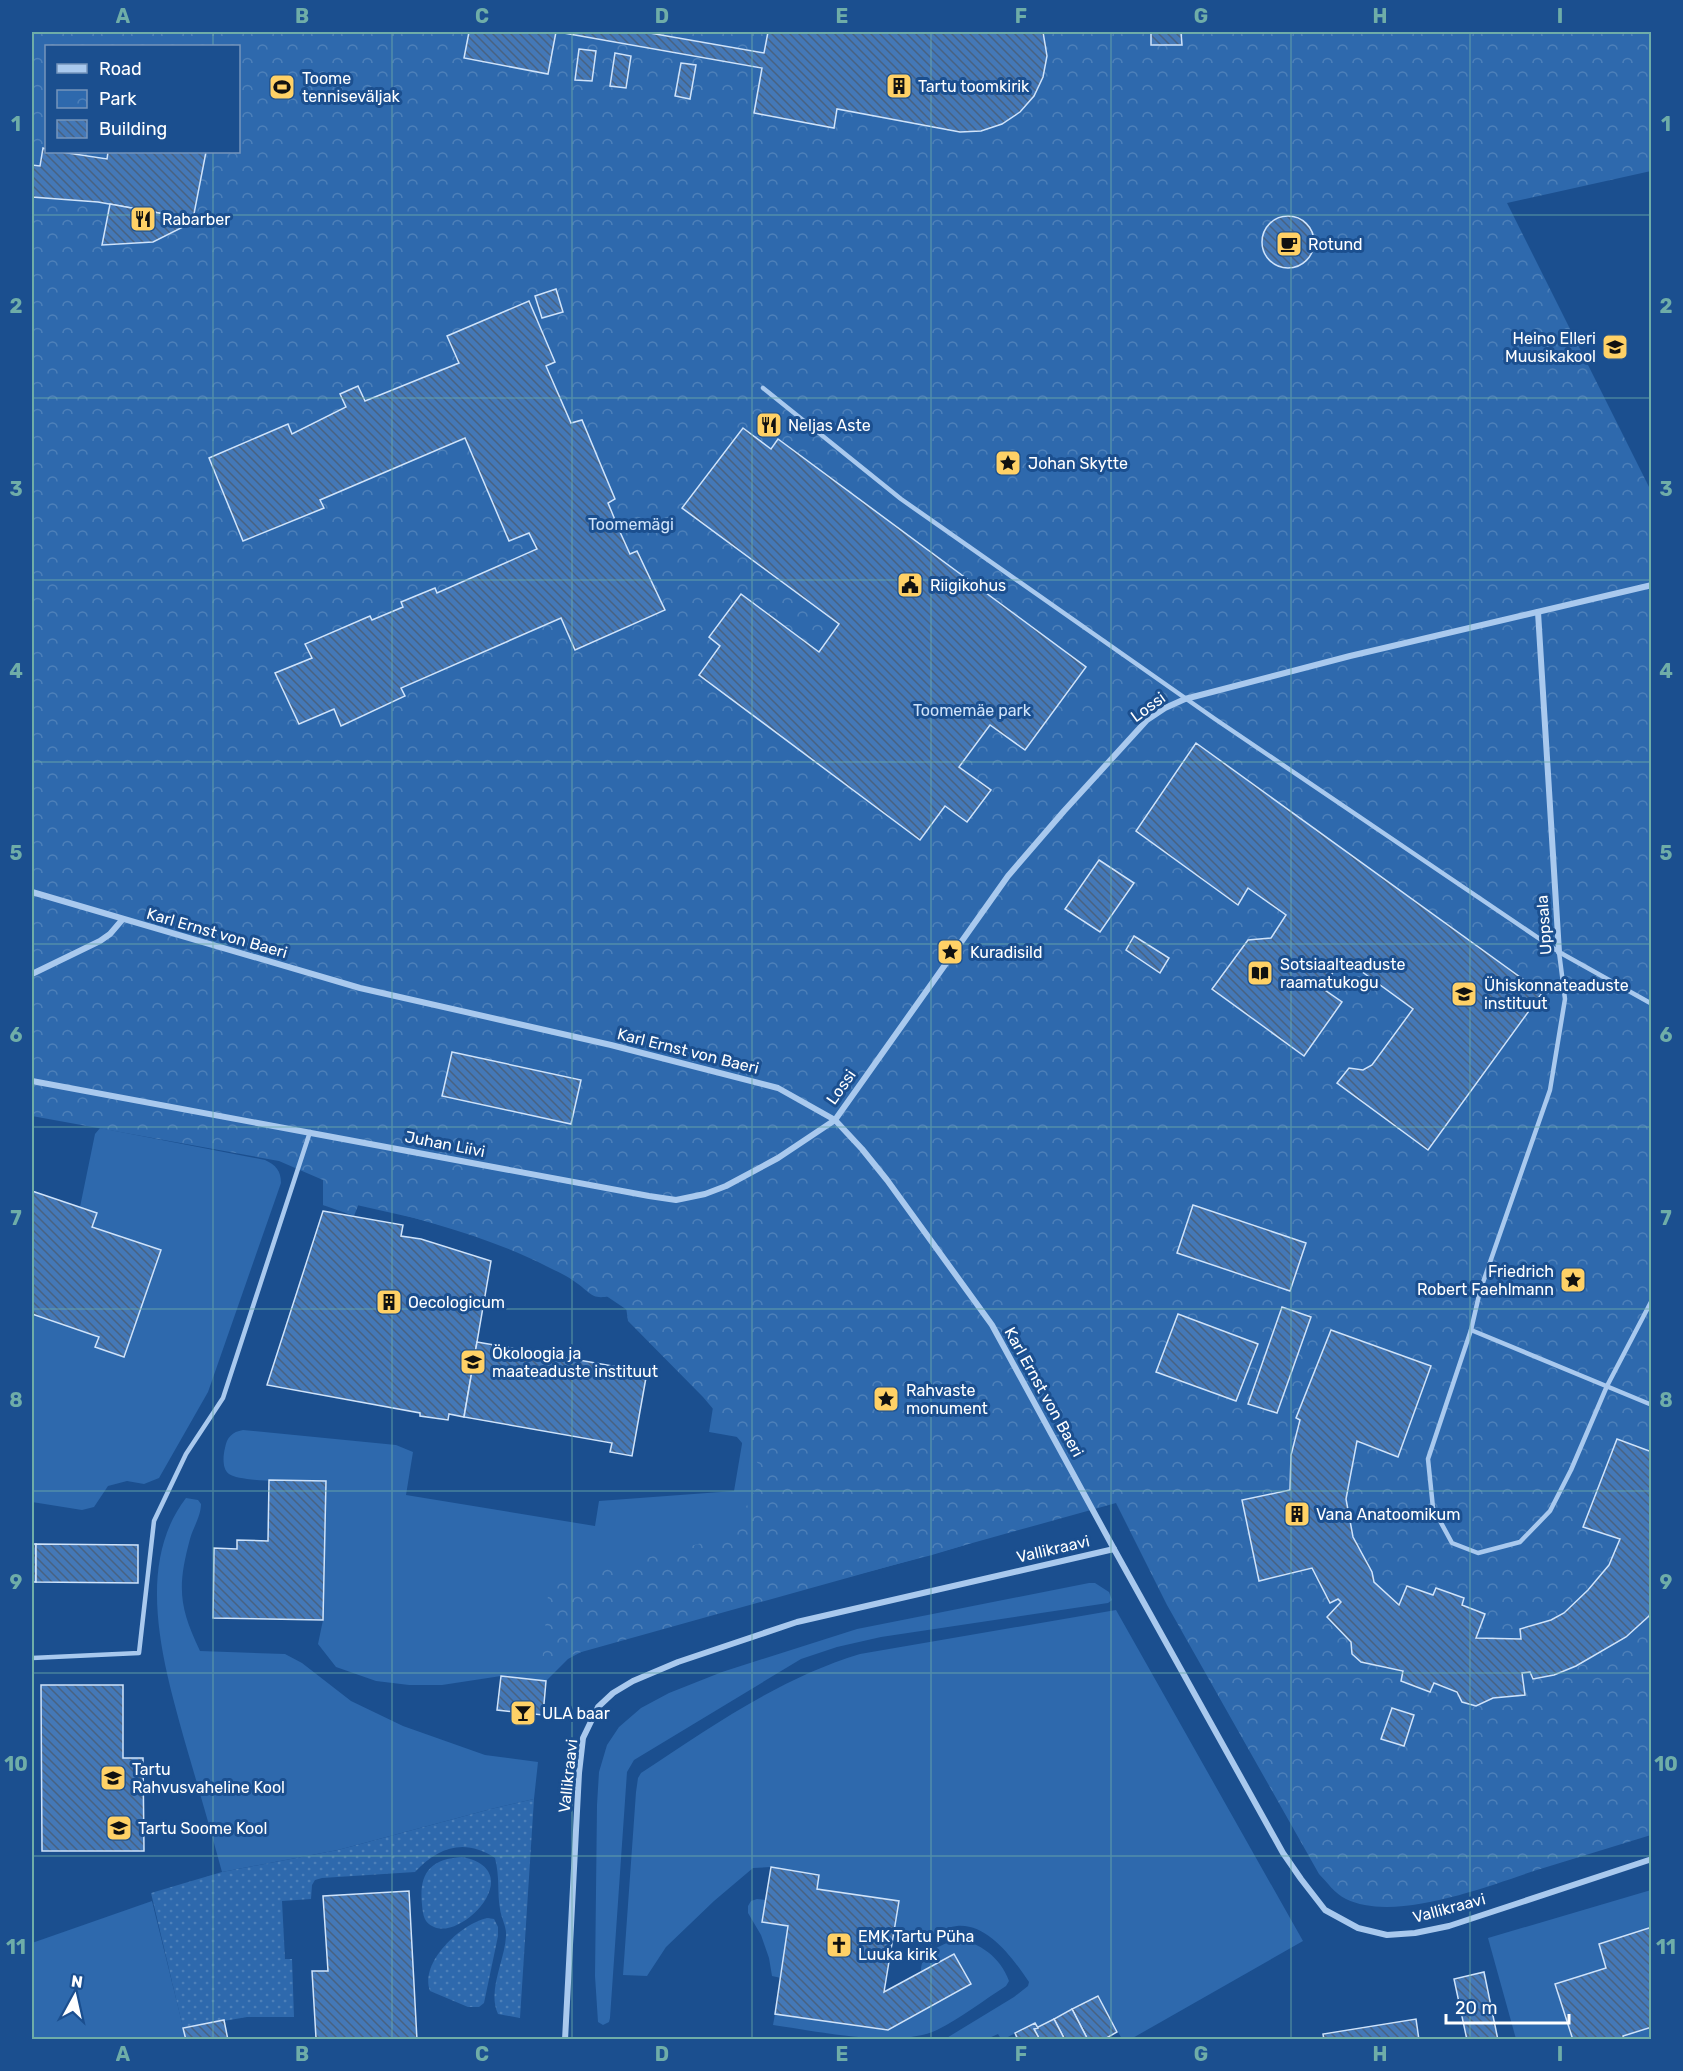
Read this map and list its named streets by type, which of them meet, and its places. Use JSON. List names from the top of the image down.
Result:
{
  "streets": {
    "street": [
      "Lossi",
      "Uppsala",
      "Karl Ernst von Baeri",
      "Juhan Liivi",
      "Vallikraavi"
    ]
  },
  "crossings": [
    ["Lossi", "Uppsala"],
    ["Lossi", "Karl Ernst von Baeri"],
    ["Lossi", "Juhan Liivi"],
    ["Karl Ernst von Baeri", "Juhan Liivi"],
    ["Karl Ernst von Baeri", "Vallikraavi"]
  ],
  "parks": ["Toomemägi", "Toomemäe park"],
  "places": {
    "building": ["Tartu toomkirik", "Oecologicum", "Vana Anatoomikum"],
    "sports": ["Toome tenniseväljak"],
    "restaurant": ["Rabarber", "Neljas Aste"],
    "cafe": ["Rotund"],
    "school or university": [
      "Heino Elleri Muusikakool",
      "Ühiskonnateaduste instituut",
      "Ökoloogia ja maateaduste instituut",
      "Tartu Rahvusvaheline Kool",
      "Tartu Soome Kool"
    ],
    "place": [
      "Johan Skytte",
      "Kuradisild",
      "Friedrich Robert Faehlmann",
      "Rahvaste monument"
    ],
    "public building": ["Riigikohus"],
    "library": ["Sotsiaalteaduste raamatukogu"],
    "bar": ["ULA baar"],
    "church": ["EMK Tartu Püha Luuka kirik"]
  },
  "legend": ["Road", "Park", "Building"],
  "scale_bar": "20 m",
  "north": "top",
  "grid": {
    "columns": [
      "A",
      "B",
      "C",
      "D",
      "E",
      "F",
      "G",
      "H",
      "I"
    ],
    "rows": [
      "1",
      "2",
      "3",
      "4",
      "5",
      "6",
      "7",
      "8",
      "9",
      "10",
      "11"
    ]
  }
}
